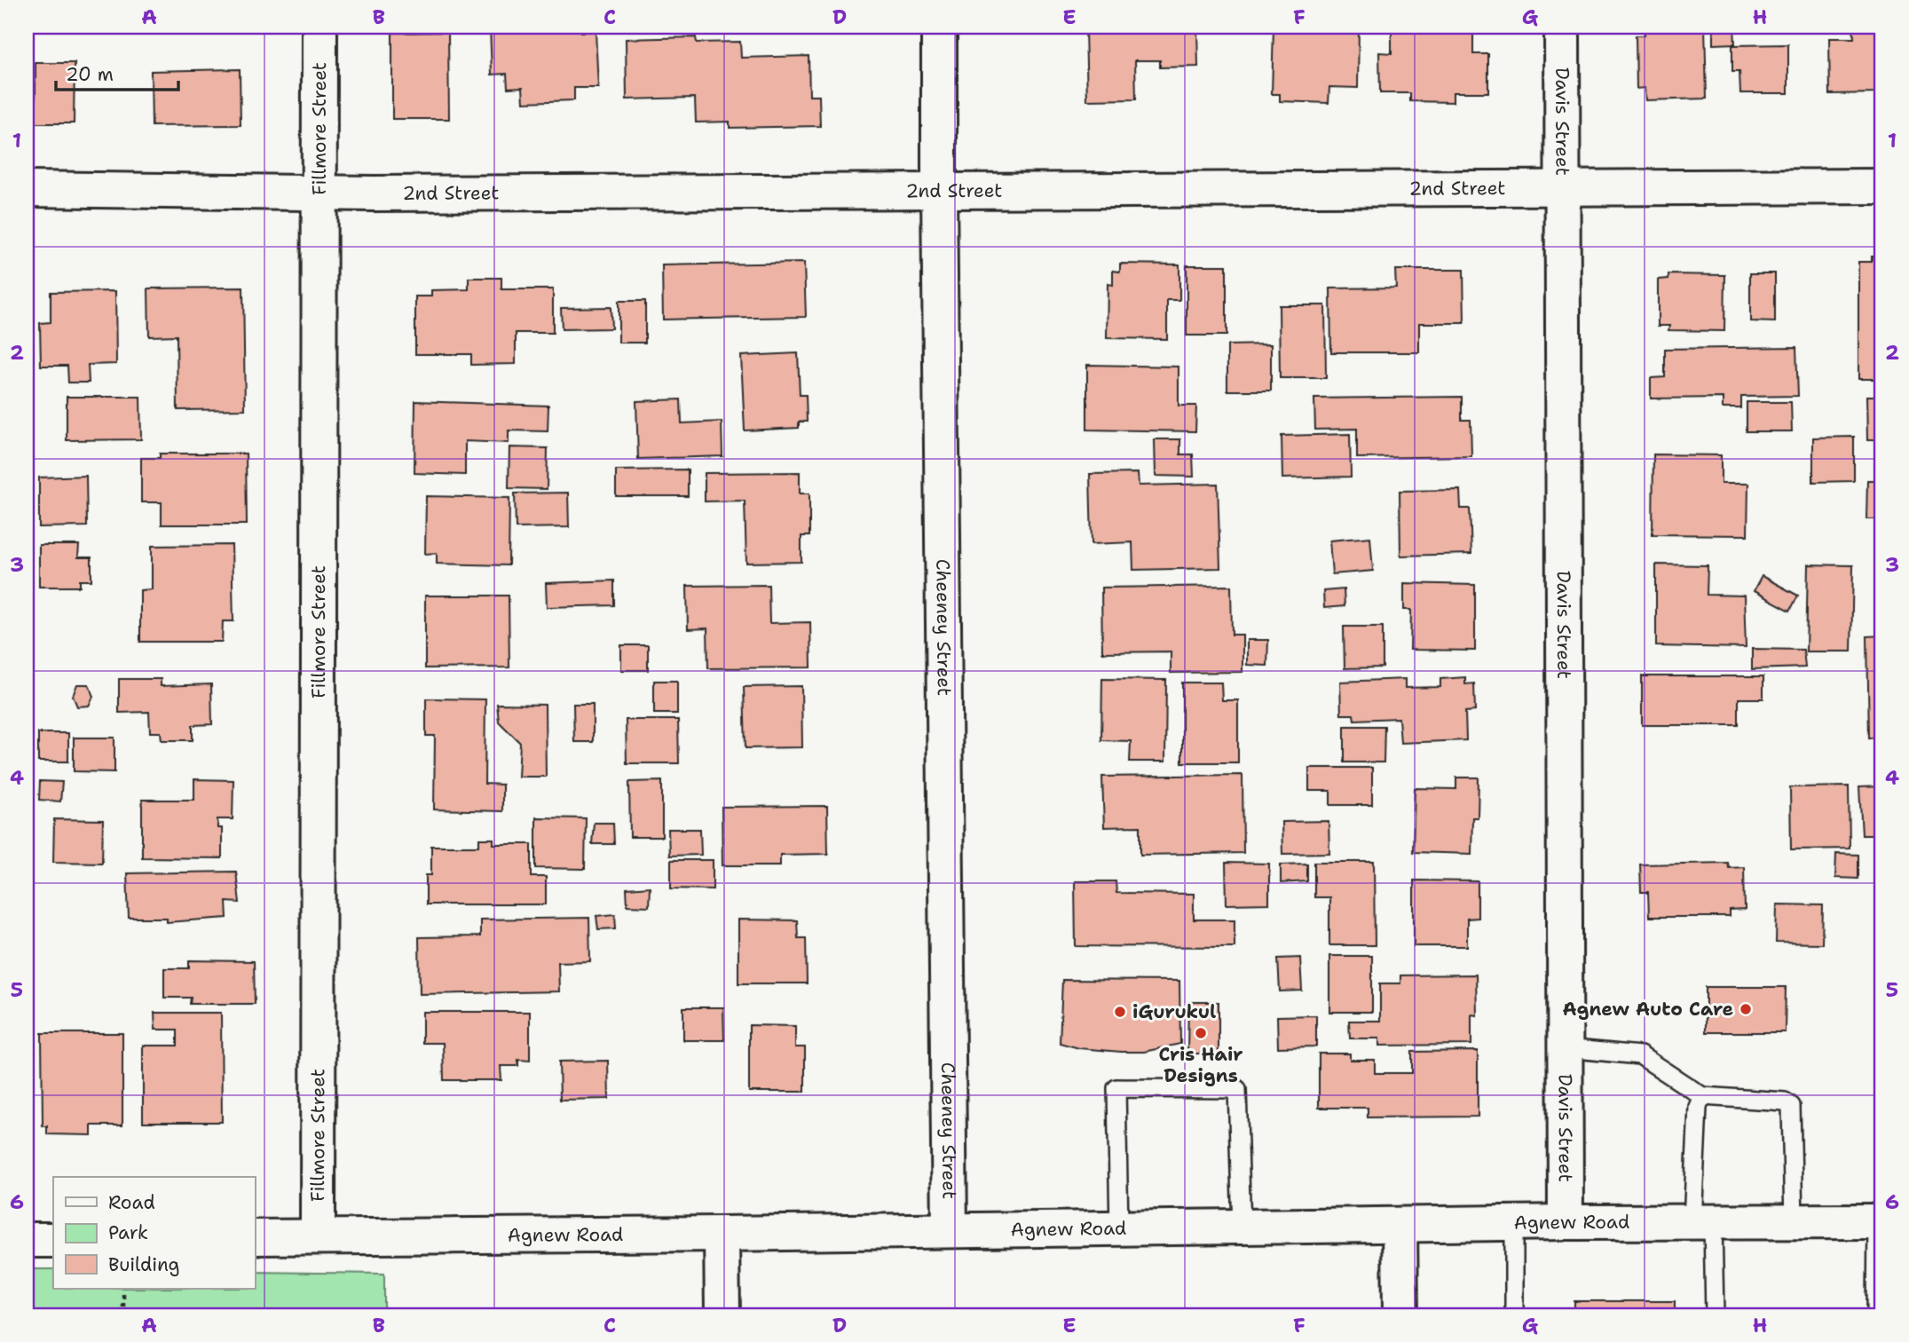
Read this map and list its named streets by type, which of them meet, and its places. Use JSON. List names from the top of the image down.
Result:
{
  "streets": {
    "street": [
      "Davis Street",
      "Fillmore Street",
      "2nd Street",
      "Cheeney Street",
      "Agnew Road"
    ]
  },
  "crossings": [
    ["Davis Street", "2nd Street"],
    ["Davis Street", "Agnew Road"],
    ["Fillmore Street", "2nd Street"],
    ["Fillmore Street", "Agnew Road"],
    ["2nd Street", "Cheeney Street"],
    ["Cheeney Street", "Agnew Road"]
  ],
  "places": ["Agnew Auto Care", "iGurukul", "Cris Hair Designs"],
  "legend": ["Road", "Park", "Building"],
  "scale_bar": "20 m",
  "grid": {
    "columns": [
      "A",
      "B",
      "C",
      "D",
      "E",
      "F",
      "G",
      "H"
    ],
    "rows": [
      "1",
      "2",
      "3",
      "4",
      "5",
      "6"
    ]
  }
}
